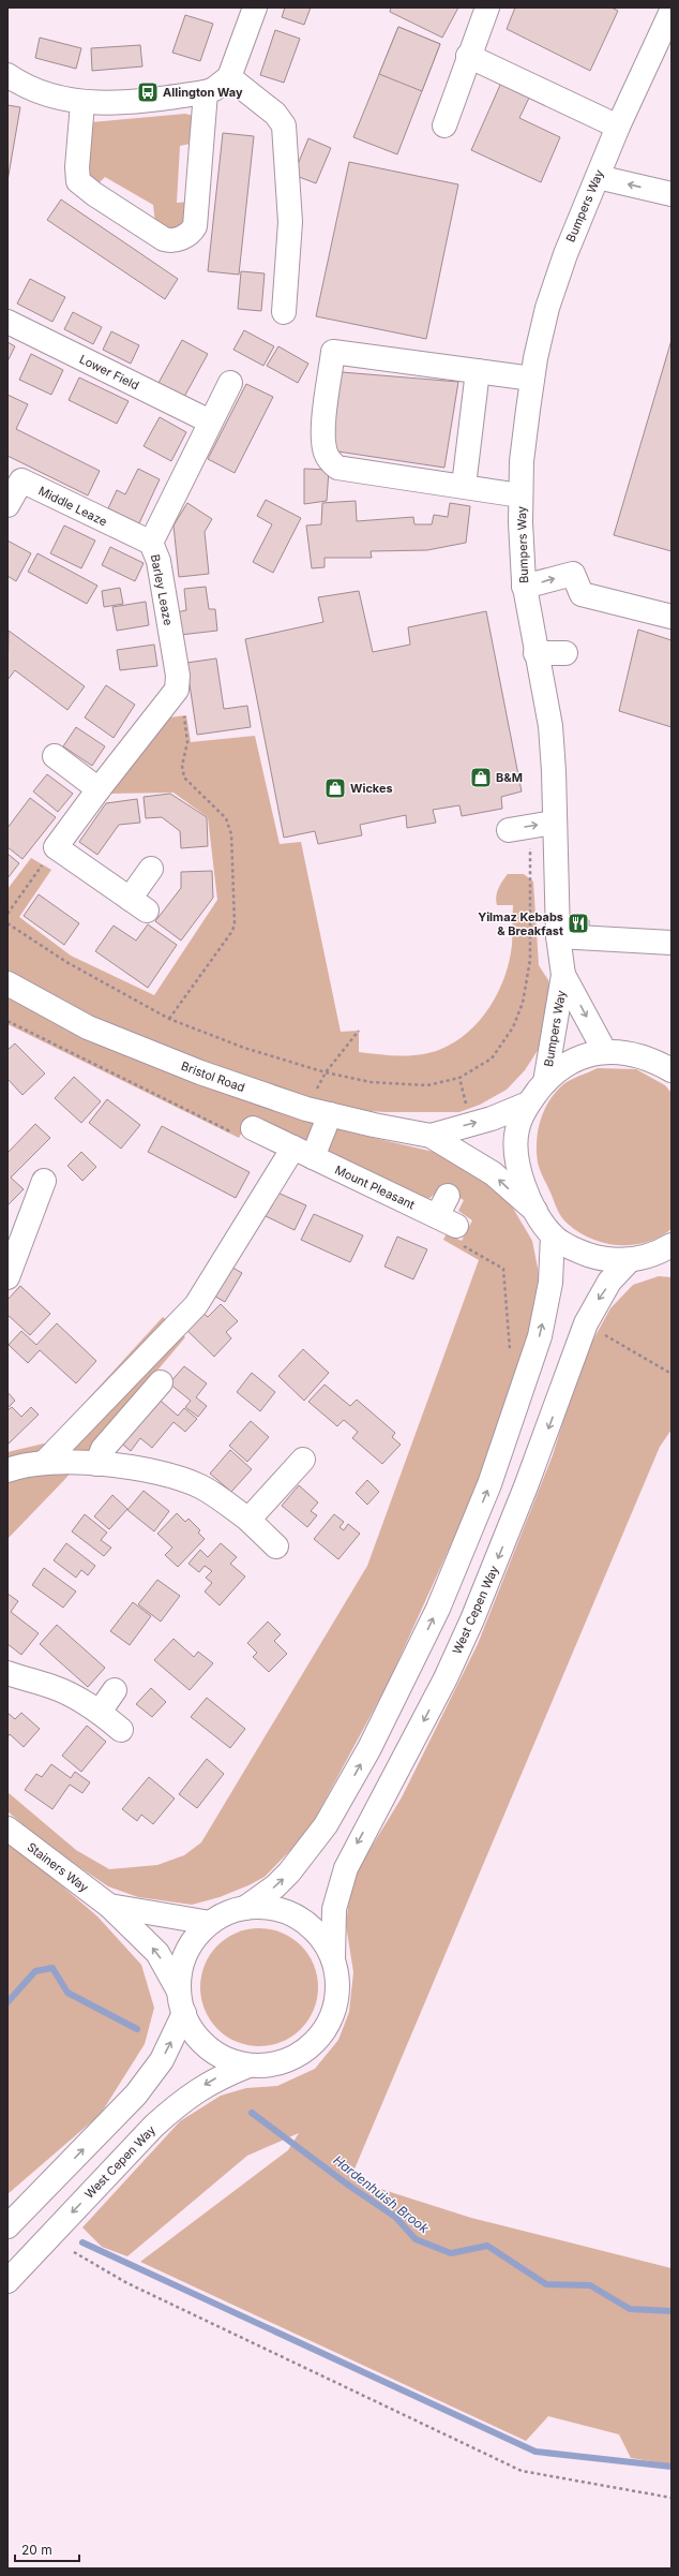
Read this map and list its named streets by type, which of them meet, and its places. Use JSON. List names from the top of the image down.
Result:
{
  "streets": {
    "main road": [
      "Bumpers Way",
      "Lower Field",
      "Middle Leaze",
      "Barley Leaze",
      "Bristol Road",
      "Mount Pleasant",
      "West Cepen Way",
      "Stainers Way"
    ]
  },
  "crossings": [
    ["Lower Field", "Barley Leaze"],
    ["Middle Leaze", "Barley Leaze"]
  ],
  "water": ["Hardenhuish Brook"],
  "places": {
    "bus stop": ["Allington Way"],
    "shop": ["B&M", "Wickes"],
    "restaurant": ["Yilmaz Kebabs & Breakfast"]
  },
  "scale_bar": "20 m"
}
